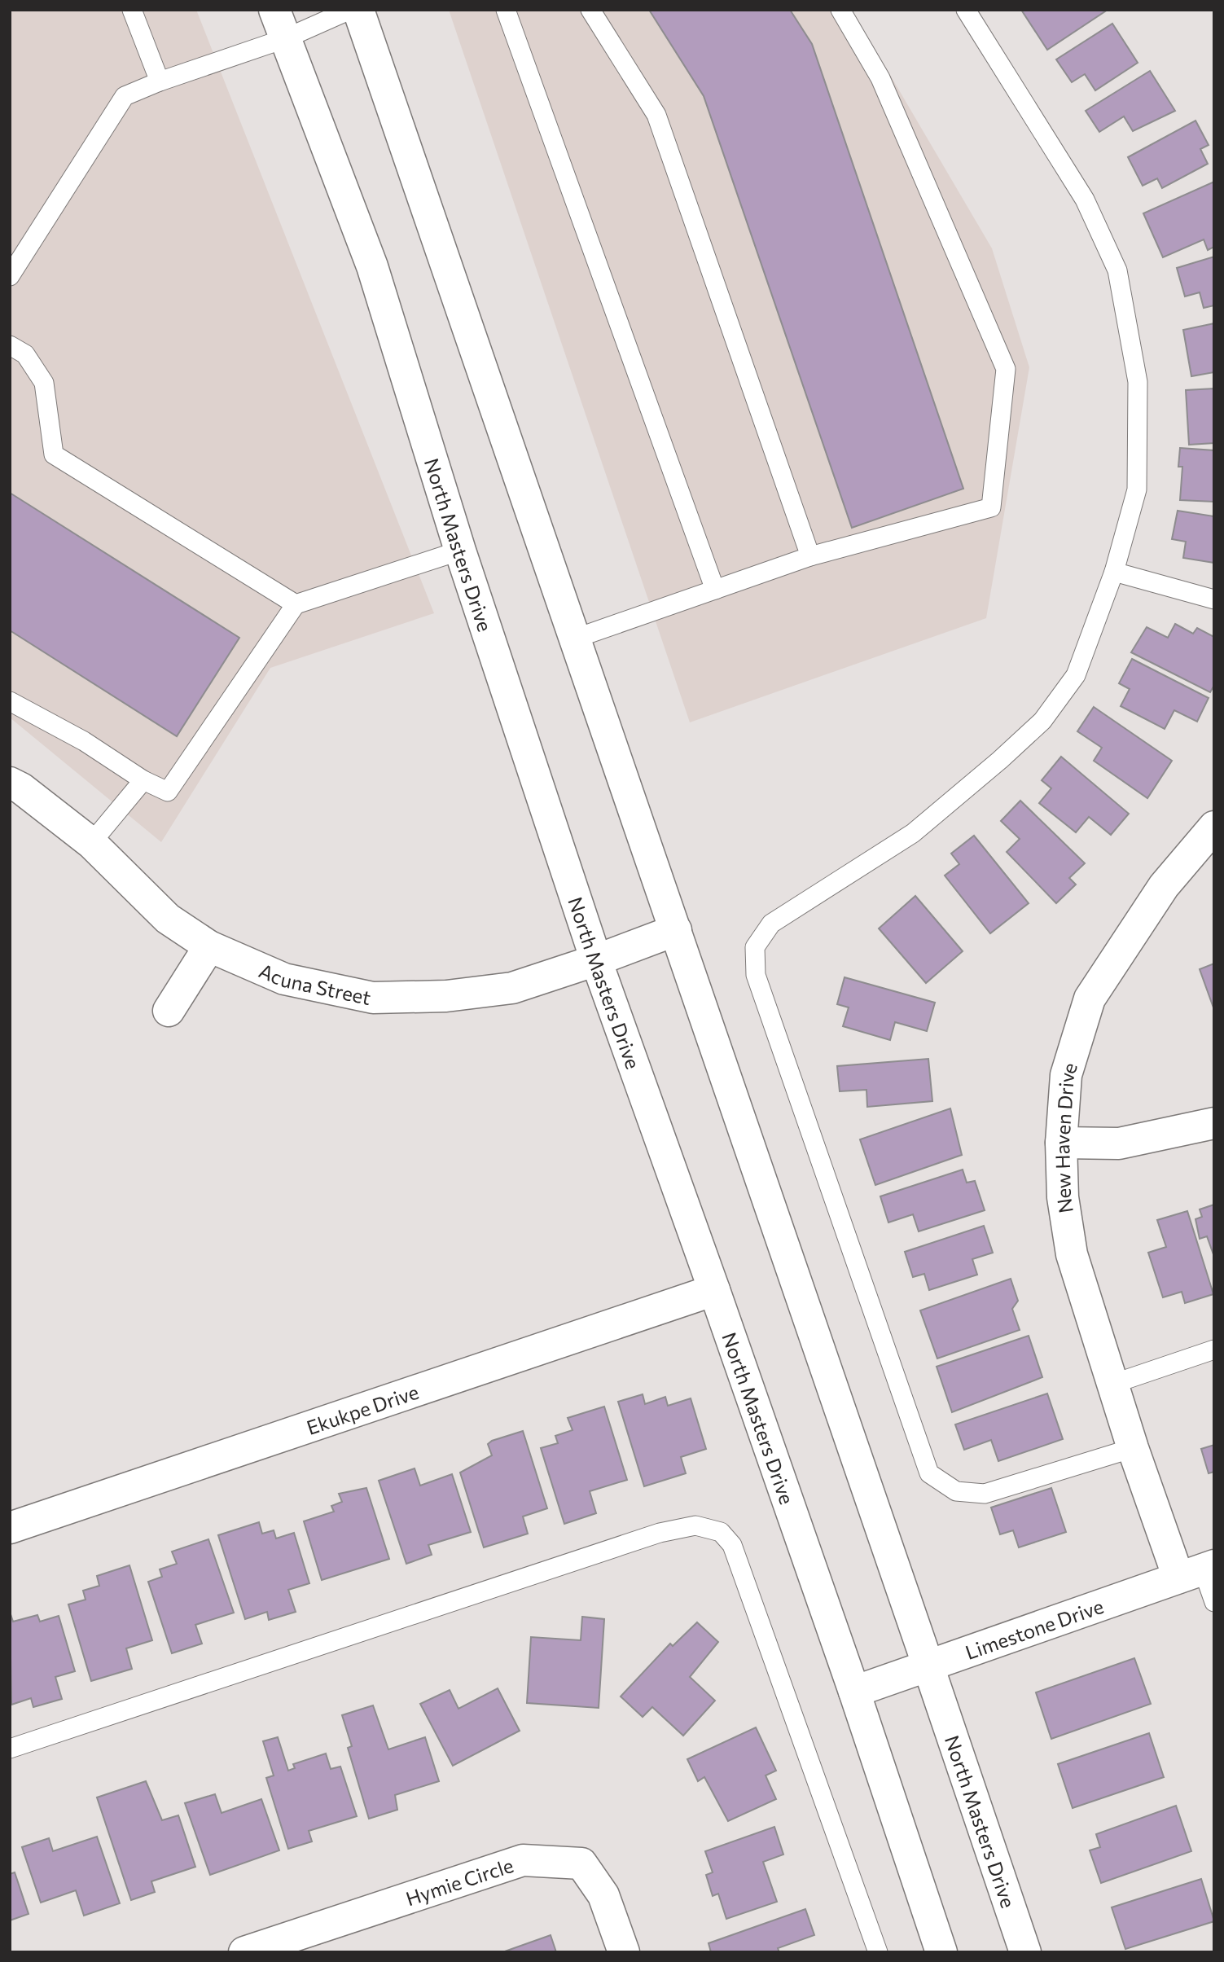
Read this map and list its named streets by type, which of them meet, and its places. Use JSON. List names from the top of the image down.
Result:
{
  "streets": {
    "main road": [
      "North Masters Drive",
      "Acuna Street",
      "New Haven Drive",
      "Ekukpe Drive",
      "Limestone Drive",
      "Hymie Circle"
    ]
  },
  "crossings": [
    ["North Masters Drive", "Acuna Street"],
    ["North Masters Drive", "Ekukpe Drive"],
    ["North Masters Drive", "Limestone Drive"],
    ["New Haven Drive", "Limestone Drive"]
  ]
}
